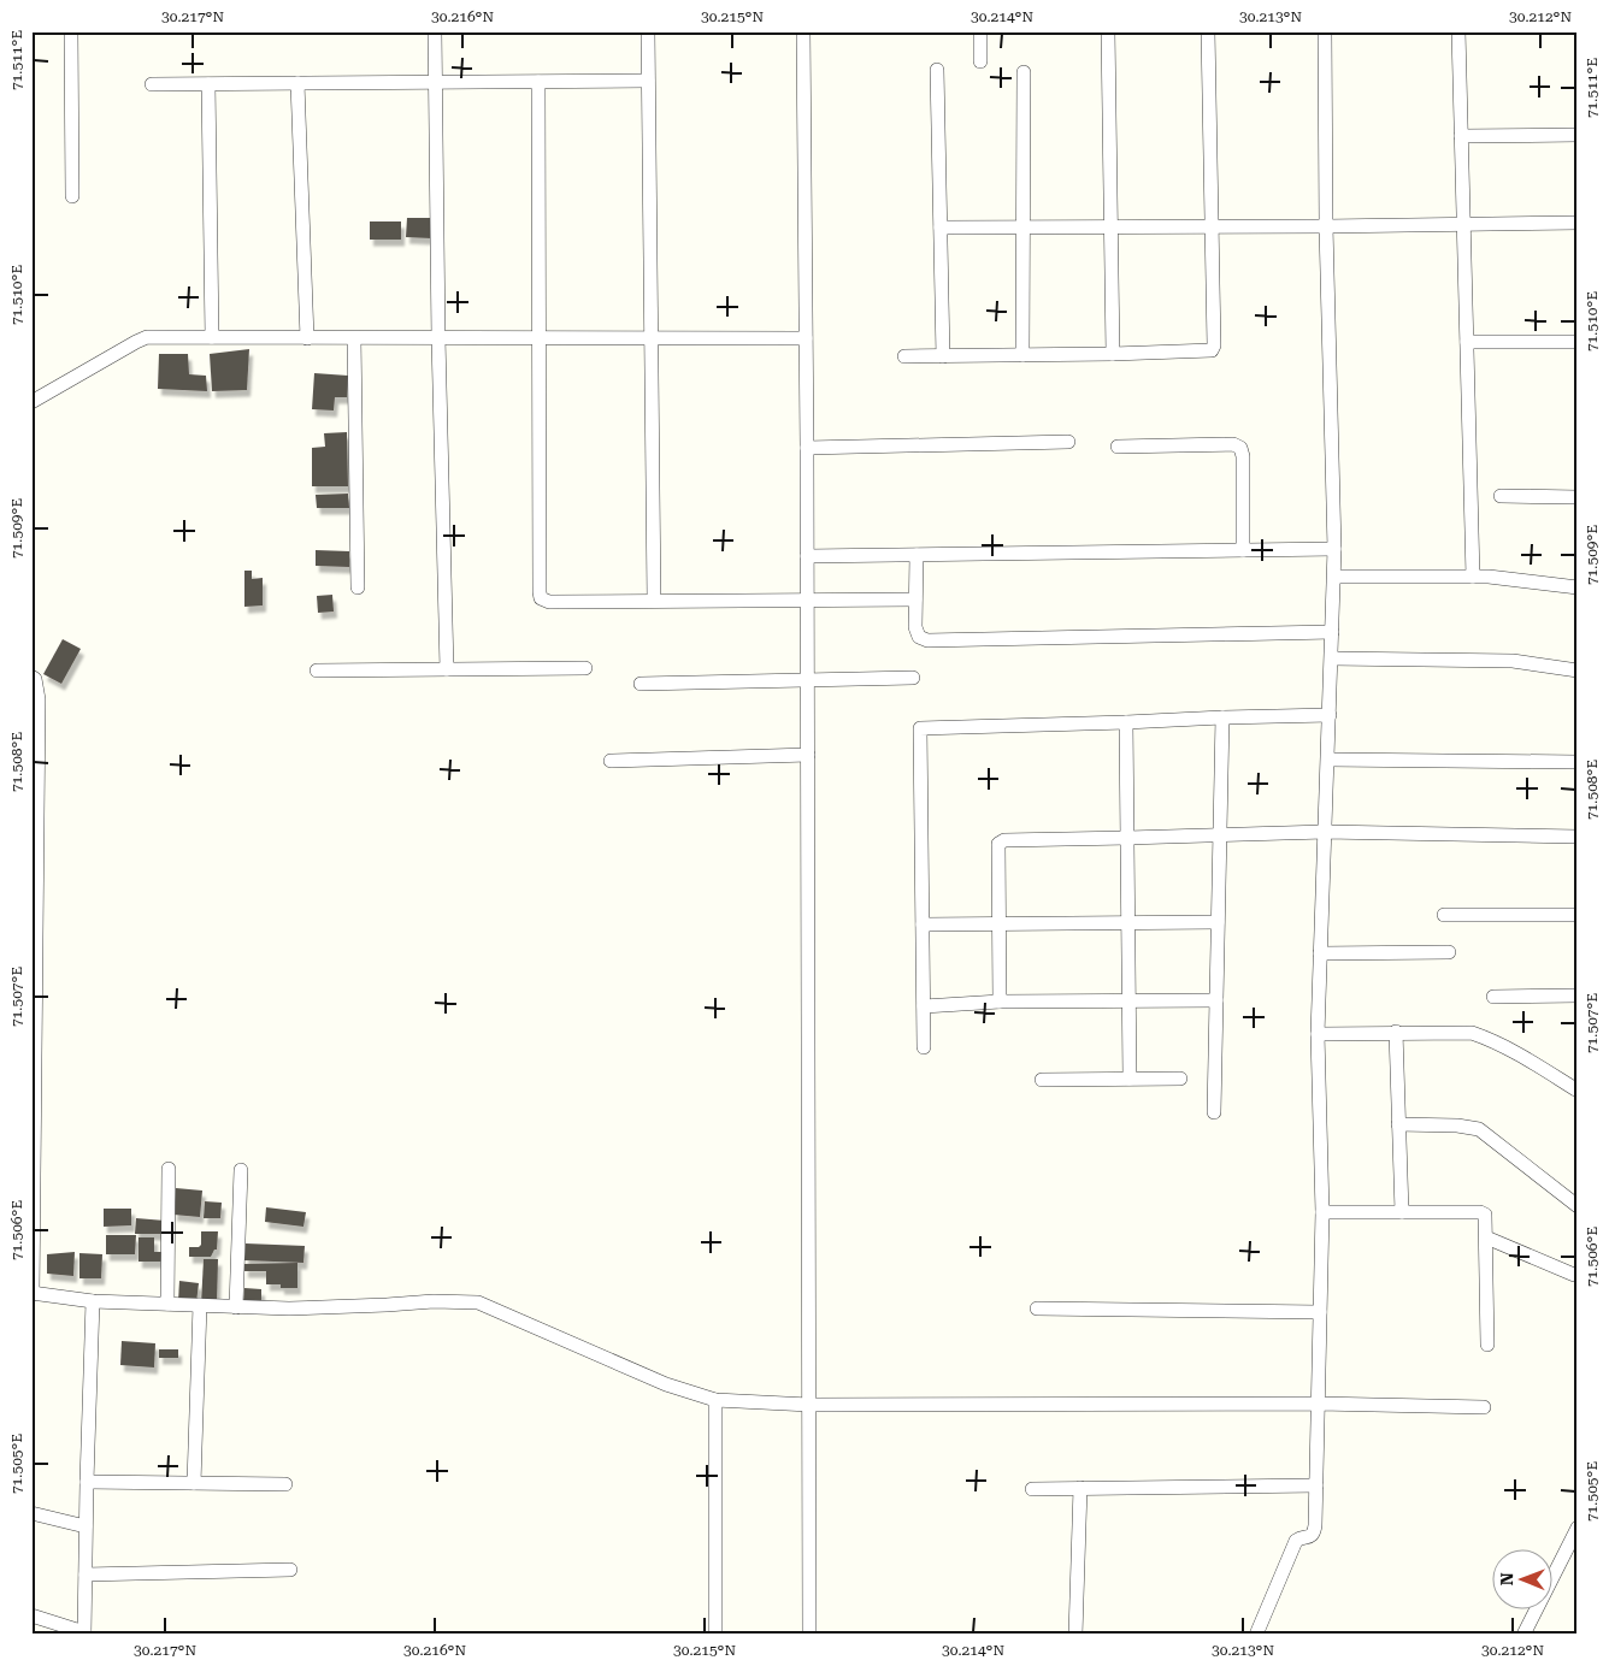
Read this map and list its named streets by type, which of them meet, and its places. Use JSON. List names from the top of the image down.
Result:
{
  "north": "left",
  "coordinates": [
    "30.217°N",
    "30.216°N",
    "30.215°N",
    "30.214°N",
    "30.213°N",
    "30.212°N",
    "71.511°E",
    "71.510°E",
    "71.509°E",
    "71.508°E",
    "71.507°E",
    "71.506°E",
    "71.505°E"
  ]
}
